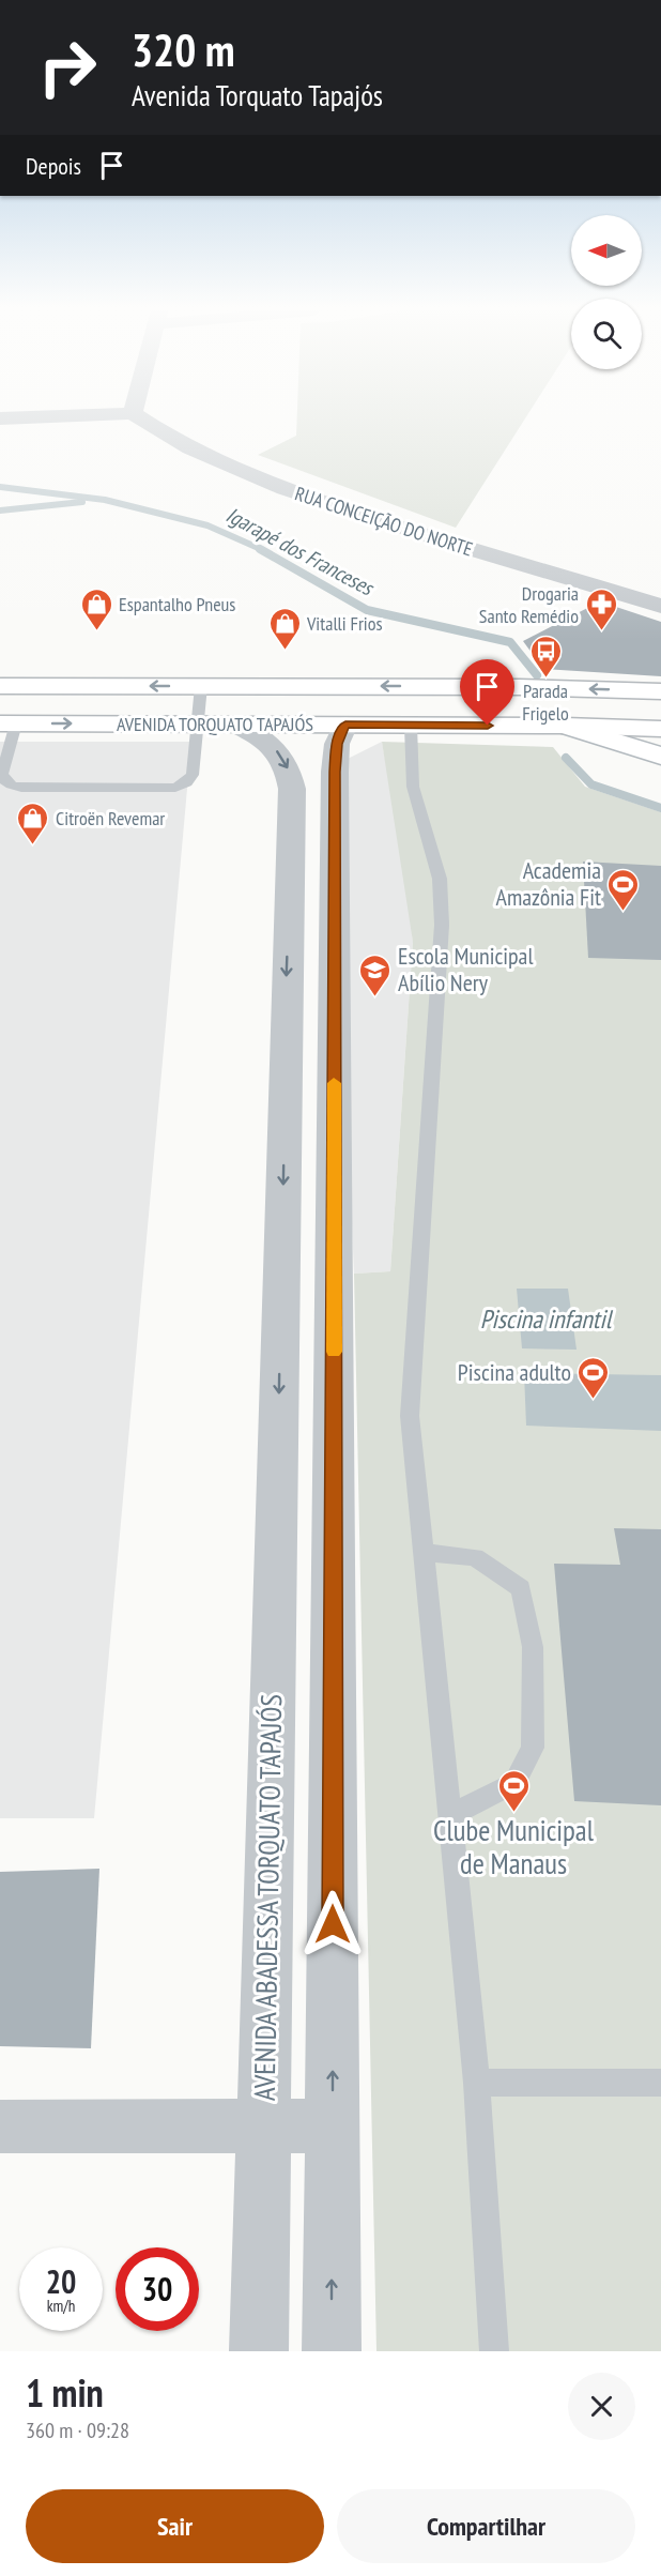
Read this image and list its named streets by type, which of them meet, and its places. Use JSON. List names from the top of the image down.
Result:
{
  "streets": {
    "main road": ["AVENIDA TORQUATO TAPAJÓS"],
    "street": ["RUA CONCEIÇÃO DO NORTE", "AVENIDA ABADESSA TORQUATO TAPAJÓS"]
  },
  "crossings": [
    ["AVENIDA TORQUATO TAPAJÓS", "AVENIDA ABADESSA TORQUATO TAPAJÓS"]
  ],
  "water": ["Igarapé dos Franceses", "Piscina infantil"],
  "places": {
    "shop": ["Espantalho Pneus", "Vitalli Frios", "Citroën Revemar"],
    "pharmacy": ["Drogaria Santo Remédio"],
    "bus stop": ["Parada Frigelo"],
    "sports": ["Academia Amazônia Fit", "Piscina adulto", "Clube Municipal de Manaus"],
    "school or university": ["Escola Municipal Abílio Nery"]
  },
  "north": "left",
  "page": {
    "turn": ["320 m", "Avenida Torquato Tapajós"],
    "then": "Depois",
    "speed": "20 km/h",
    "limit": "30",
    "heading": ["1 min", "360 m · 09:28"],
    "buttons": ["Sair", "Compartilhar"]
  }
}
